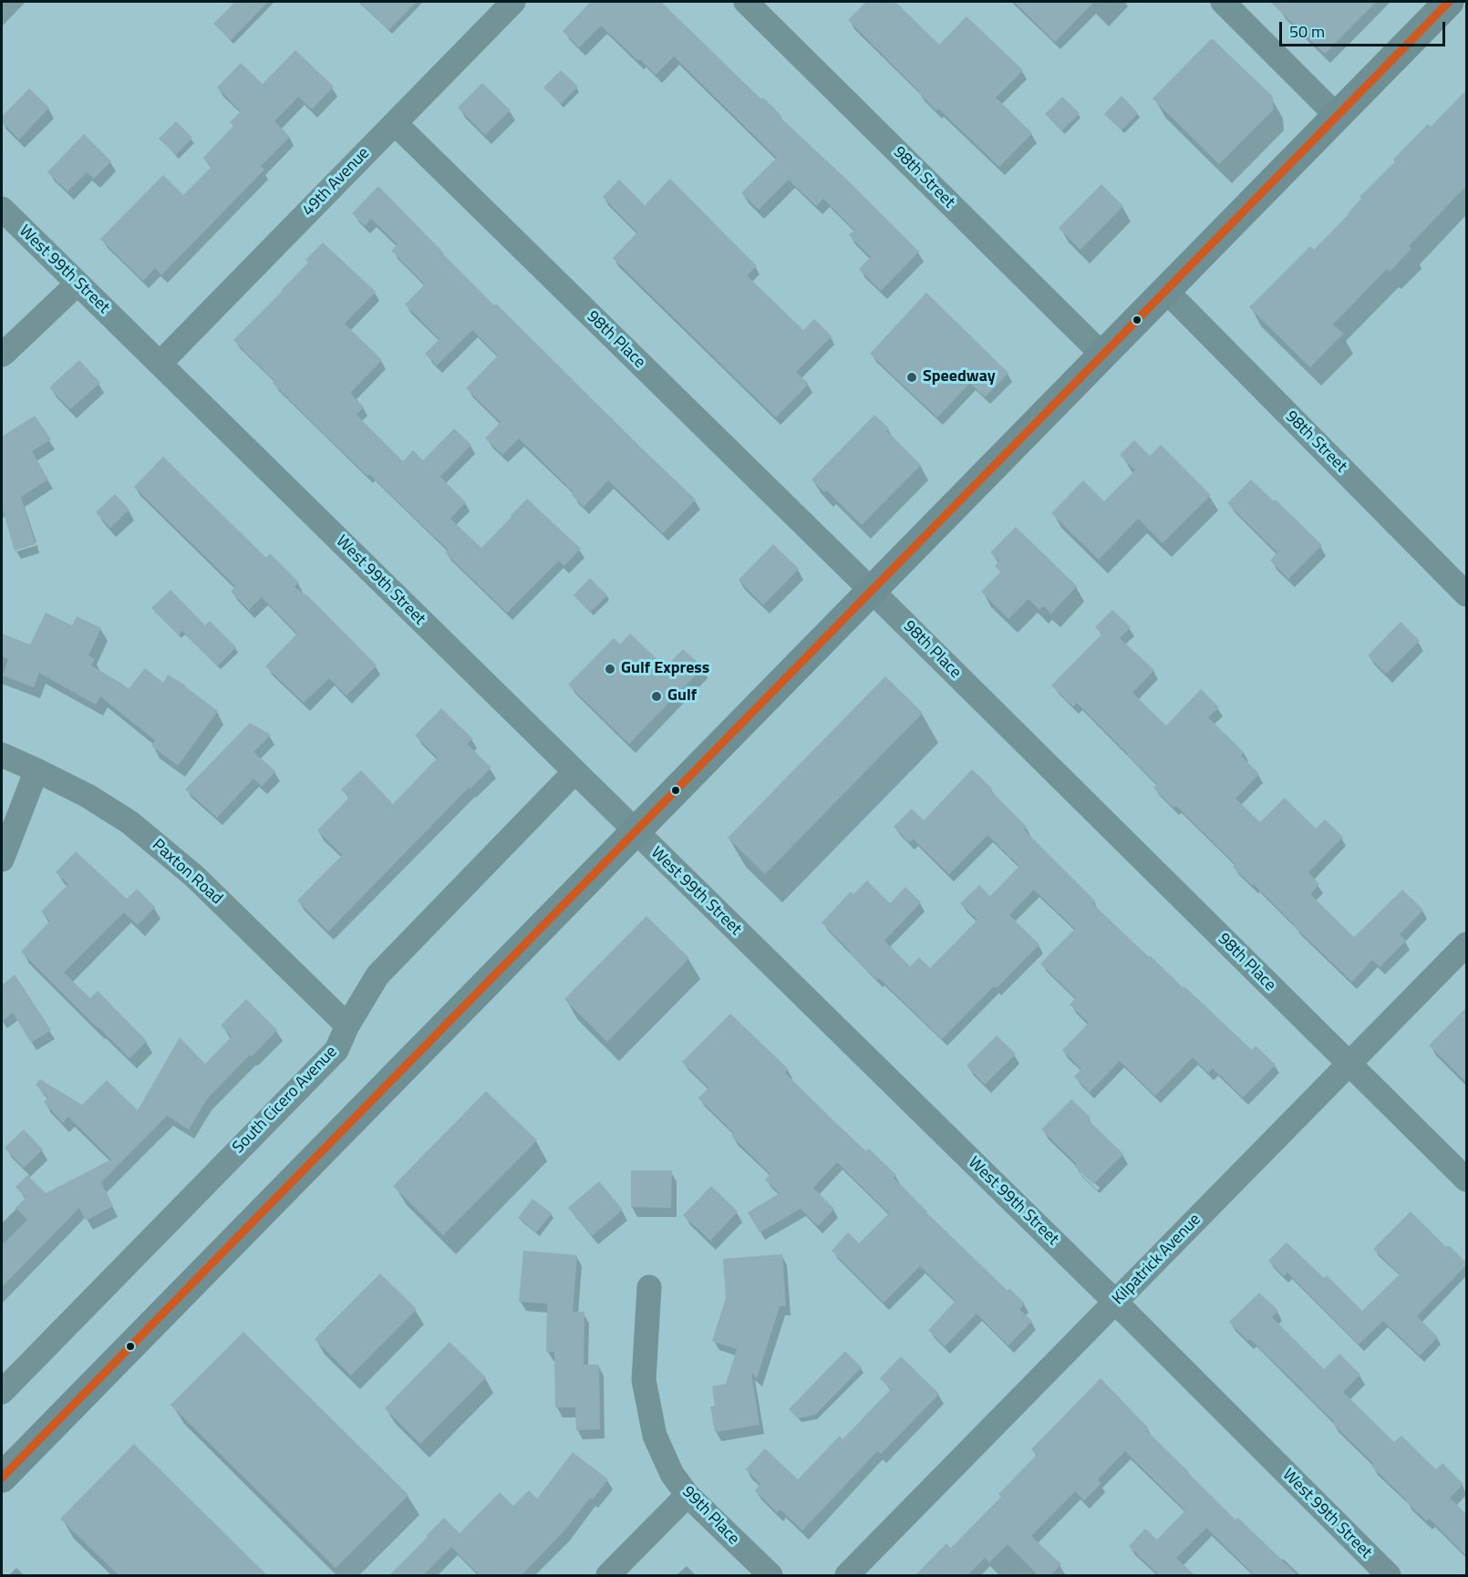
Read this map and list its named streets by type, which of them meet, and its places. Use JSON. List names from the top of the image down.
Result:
{
  "streets": {
    "street": [
      "98th Street",
      "49th Avenue",
      "West 99th Street",
      "98th Place",
      "Paxton Road",
      "South Cicero Avenue",
      "Kilpatrick Avenue",
      "99th Place"
    ]
  },
  "crossings": [
    ["49th Avenue", "West 99th Street"],
    ["49th Avenue", "98th Place"],
    ["West 99th Street", "South Cicero Avenue"],
    ["West 99th Street", "Kilpatrick Avenue"],
    ["98th Place", "Kilpatrick Avenue"],
    ["Paxton Road", "South Cicero Avenue"]
  ],
  "places": ["Speedway", "Gulf Express", "Gulf"],
  "scale_bar": "50 m"
}
